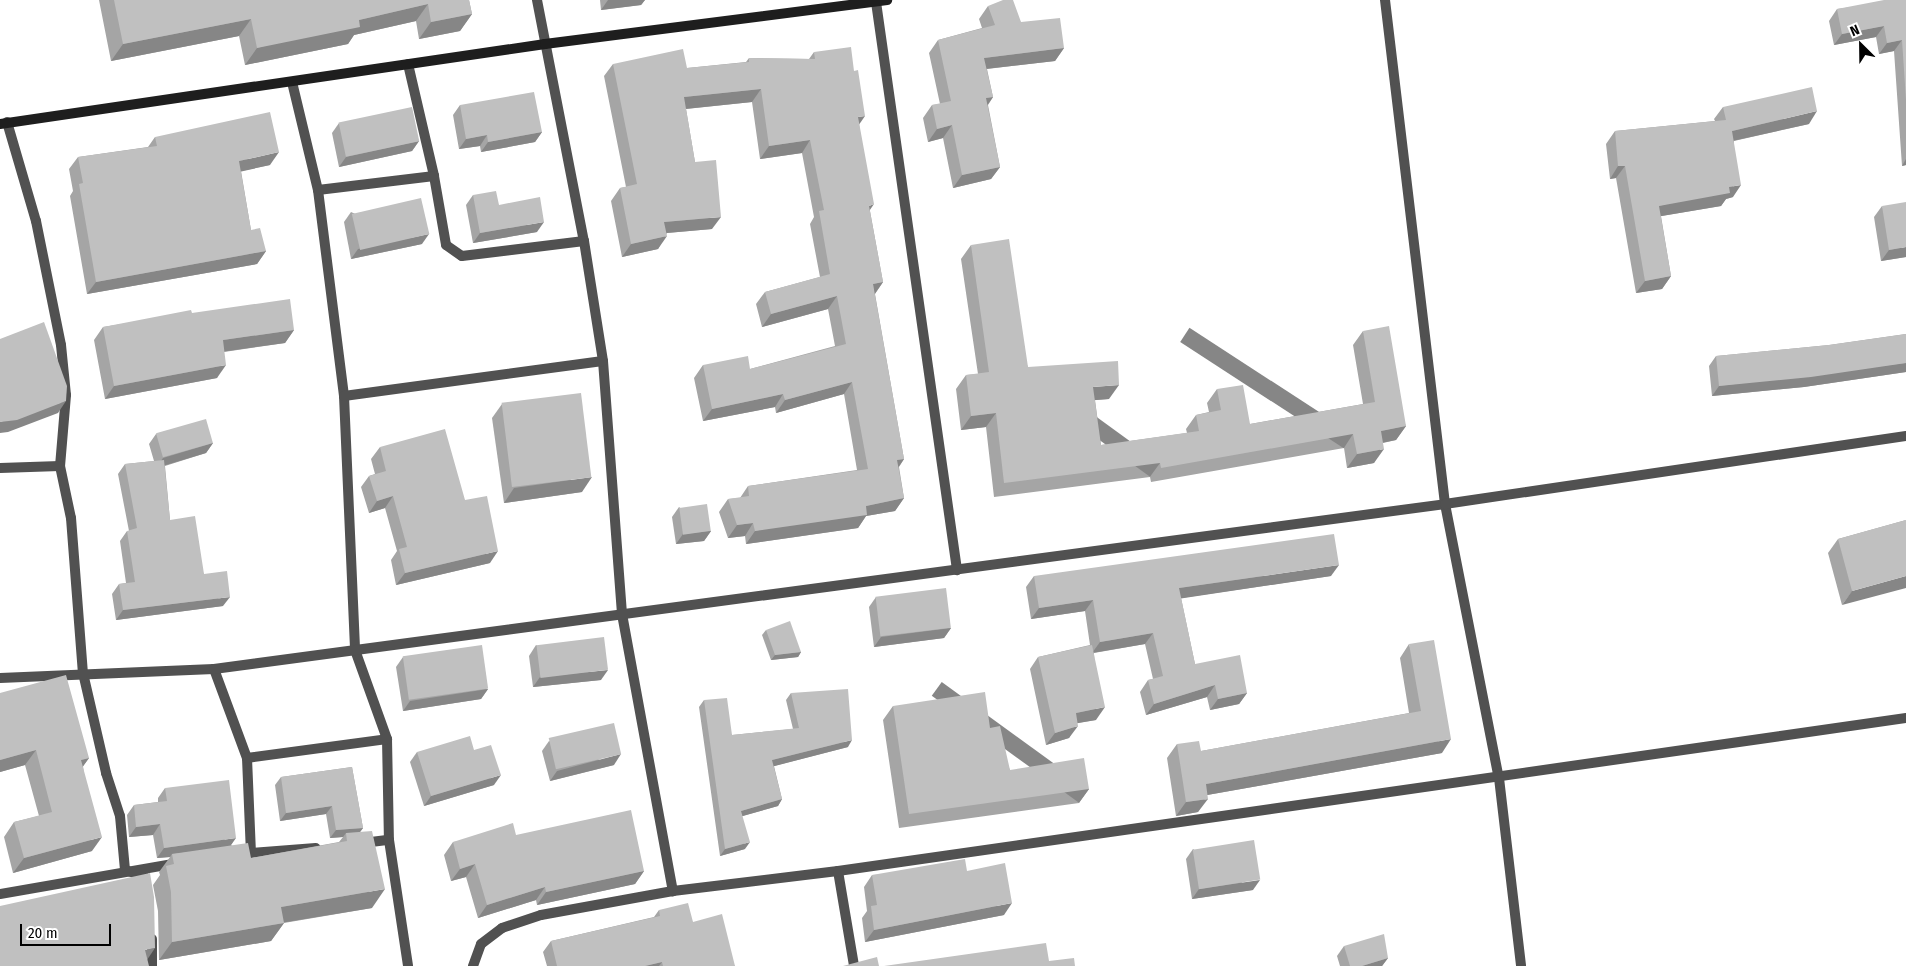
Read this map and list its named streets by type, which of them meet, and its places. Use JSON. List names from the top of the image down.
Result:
{
  "scale_bar": "20 m",
  "north": "top left"
}
